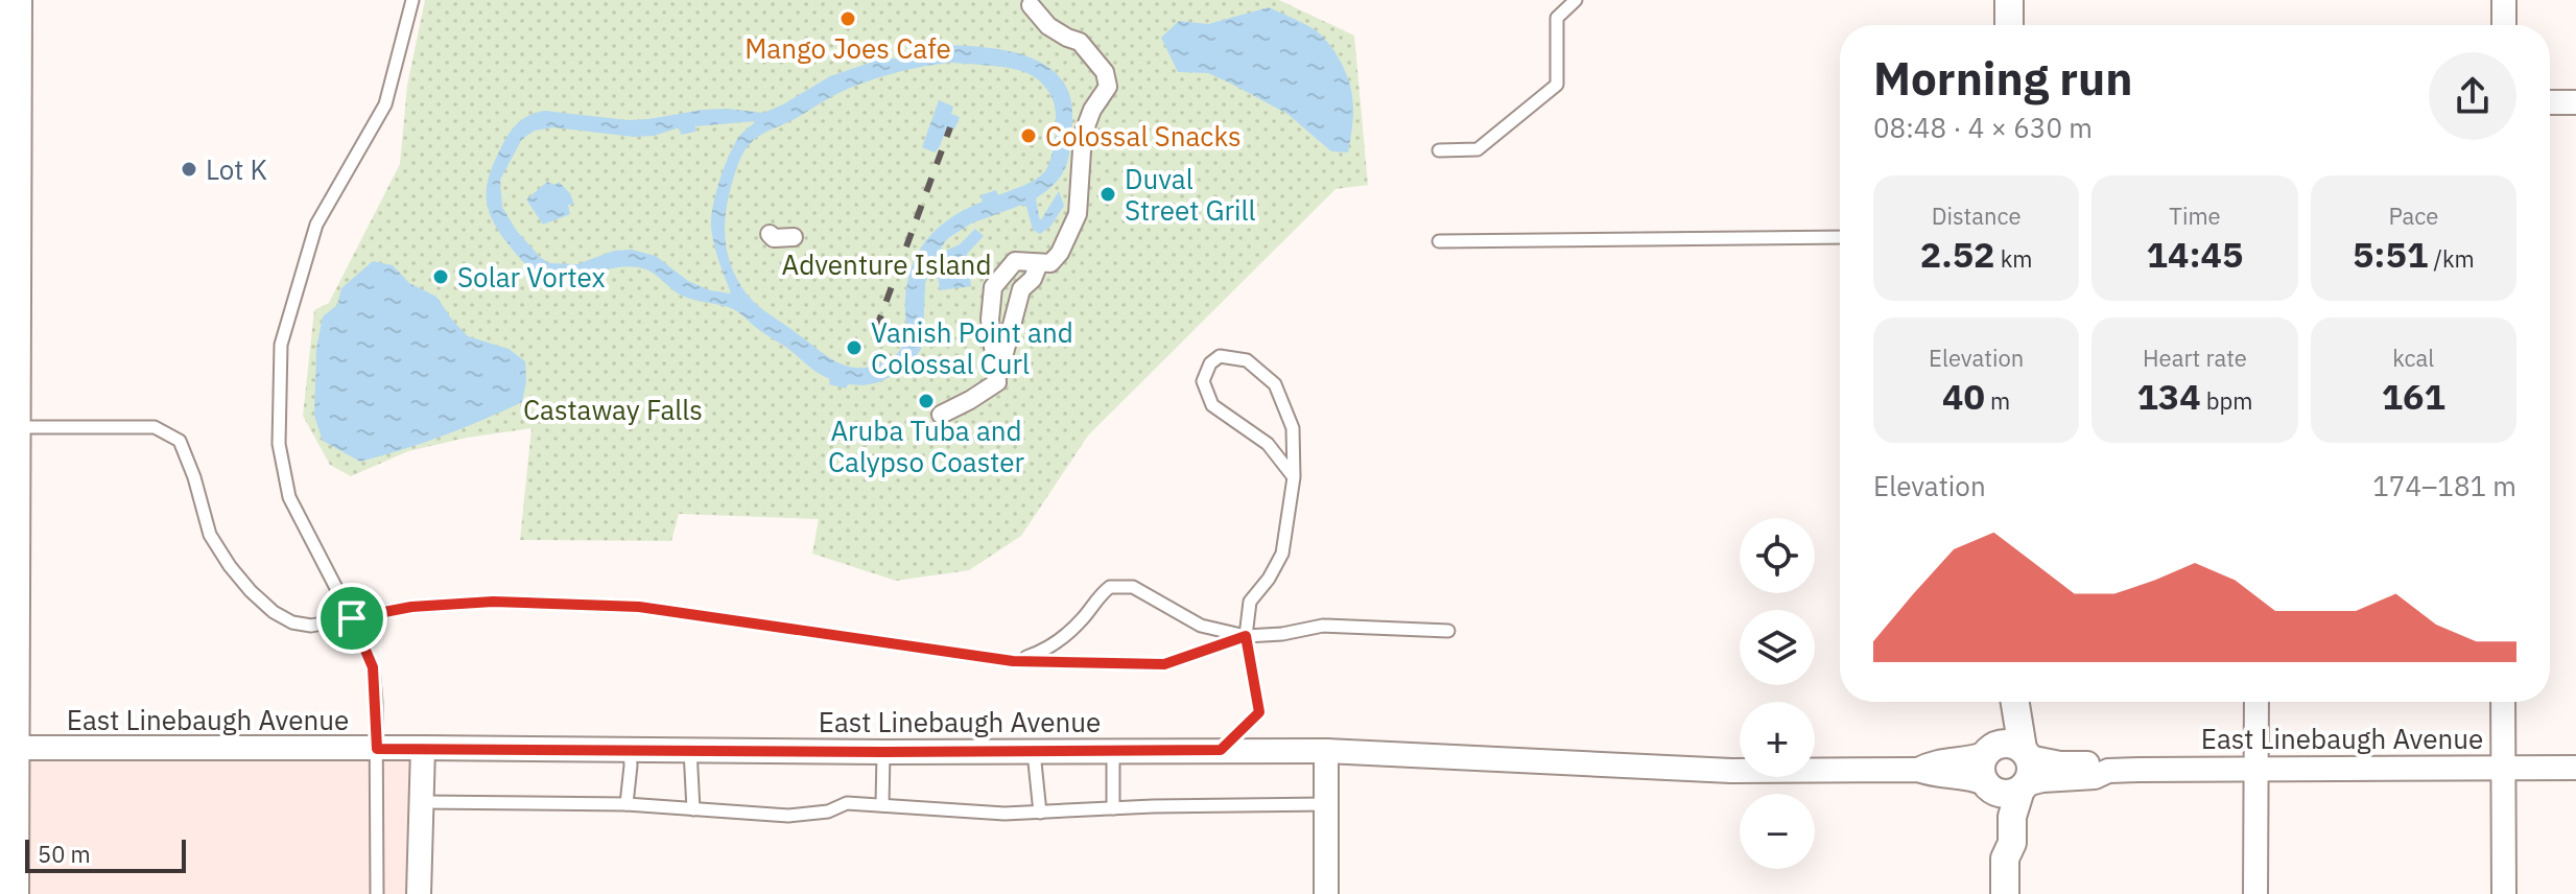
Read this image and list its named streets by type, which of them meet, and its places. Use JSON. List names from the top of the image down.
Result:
{
  "streets": {
    "street": ["East Linebaugh Avenue"]
  },
  "parks": ["Adventure Island", "Castaway Falls"],
  "places": [
    "Mango Joes Cafe",
    "Colossal Snacks",
    "Lot K",
    "Duval Street Grill",
    "Solar Vortex",
    "Vanish Point and Colossal Curl",
    "Aruba Tuba and Calypso Coaster"
  ],
  "scale_bar": "50 m",
  "page": {
    "heading": ["Morning run", "08:48 · 4 × 630 m"],
    "stats": [
      ["Distance", "2.52 km"],
      ["Time", "14:45"],
      ["Pace", "5:51 /km"],
      ["Elevation", "40 m"],
      ["Heart rate", "134 bpm"],
      ["kcal", "161"]
    ],
    "chart": ["Elevation", "174–181 m"],
    "map_buttons": ["+", "−"],
    "scale": "50 m"
  }
}
